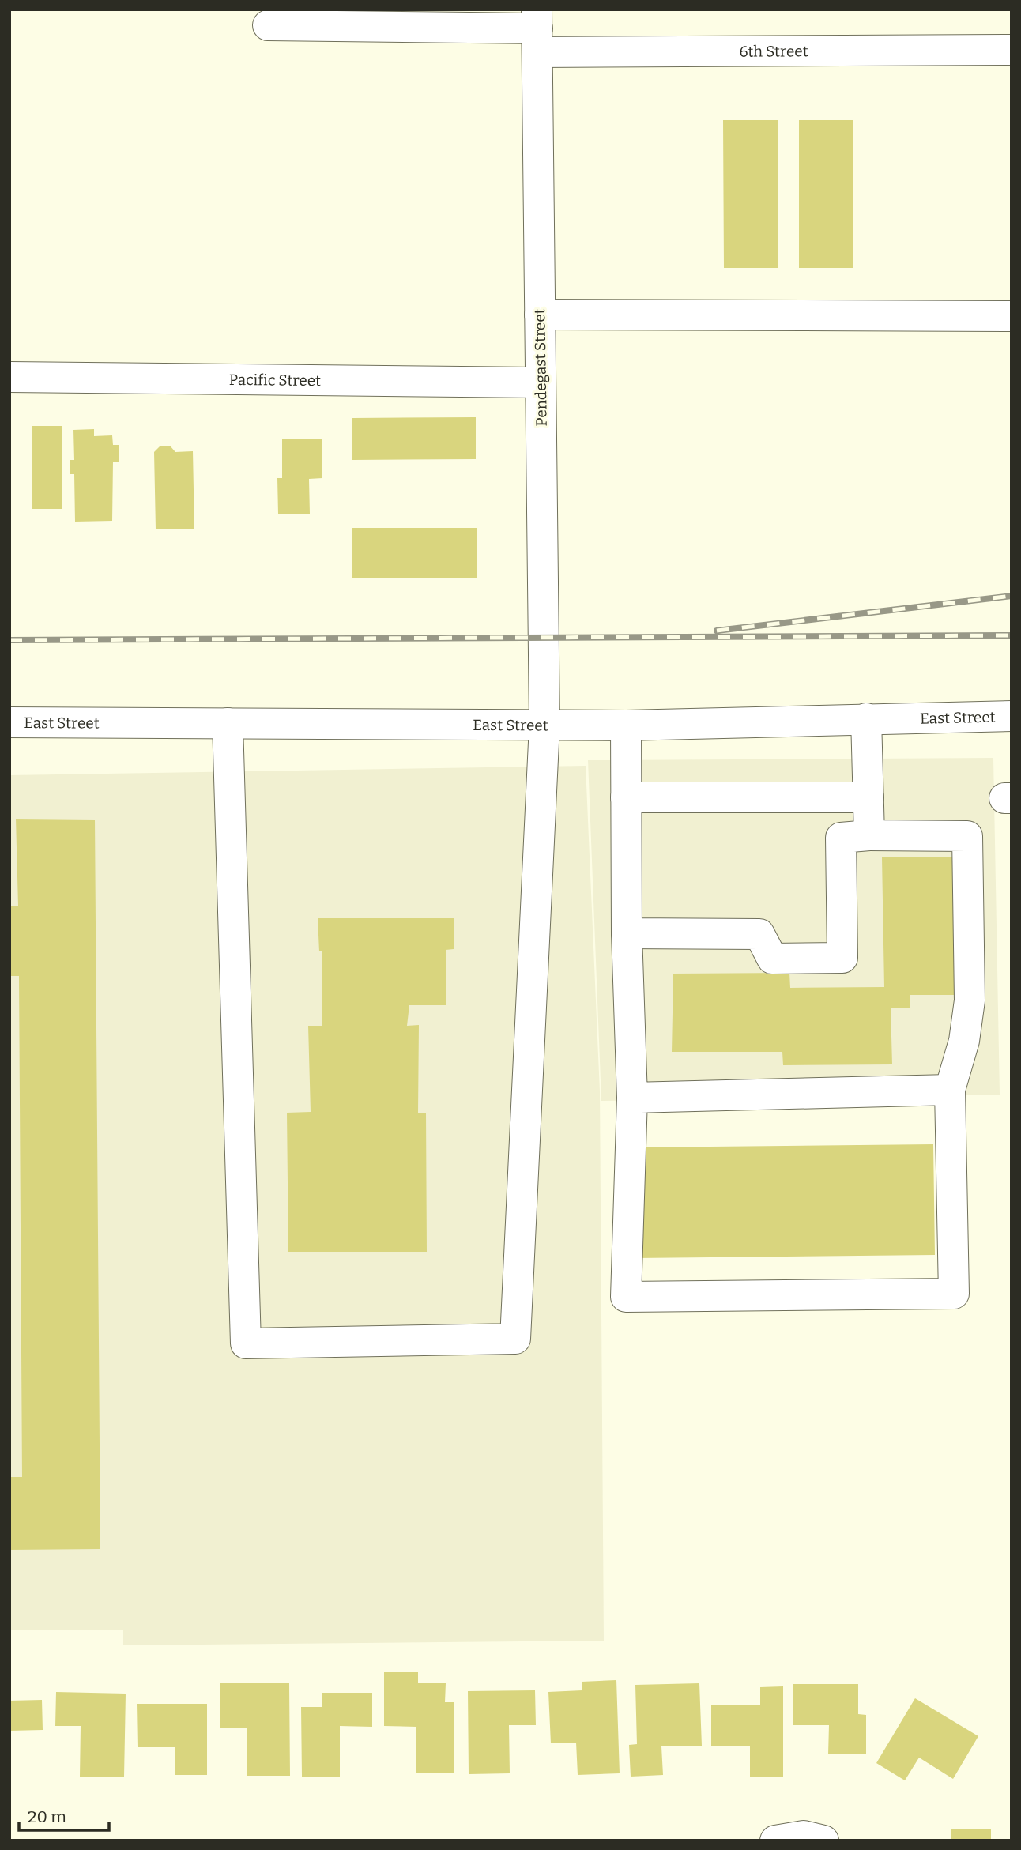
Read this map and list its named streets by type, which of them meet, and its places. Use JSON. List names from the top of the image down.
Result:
{
  "streets": {
    "street": [
      "6th Street",
      "Pendegast Street",
      "Pacific Street",
      "East Street"
    ]
  },
  "crossings": [
    ["6th Street", "Pendegast Street"],
    ["Pendegast Street", "Pacific Street"],
    ["Pendegast Street", "East Street"]
  ],
  "scale_bar": "20 m"
}
